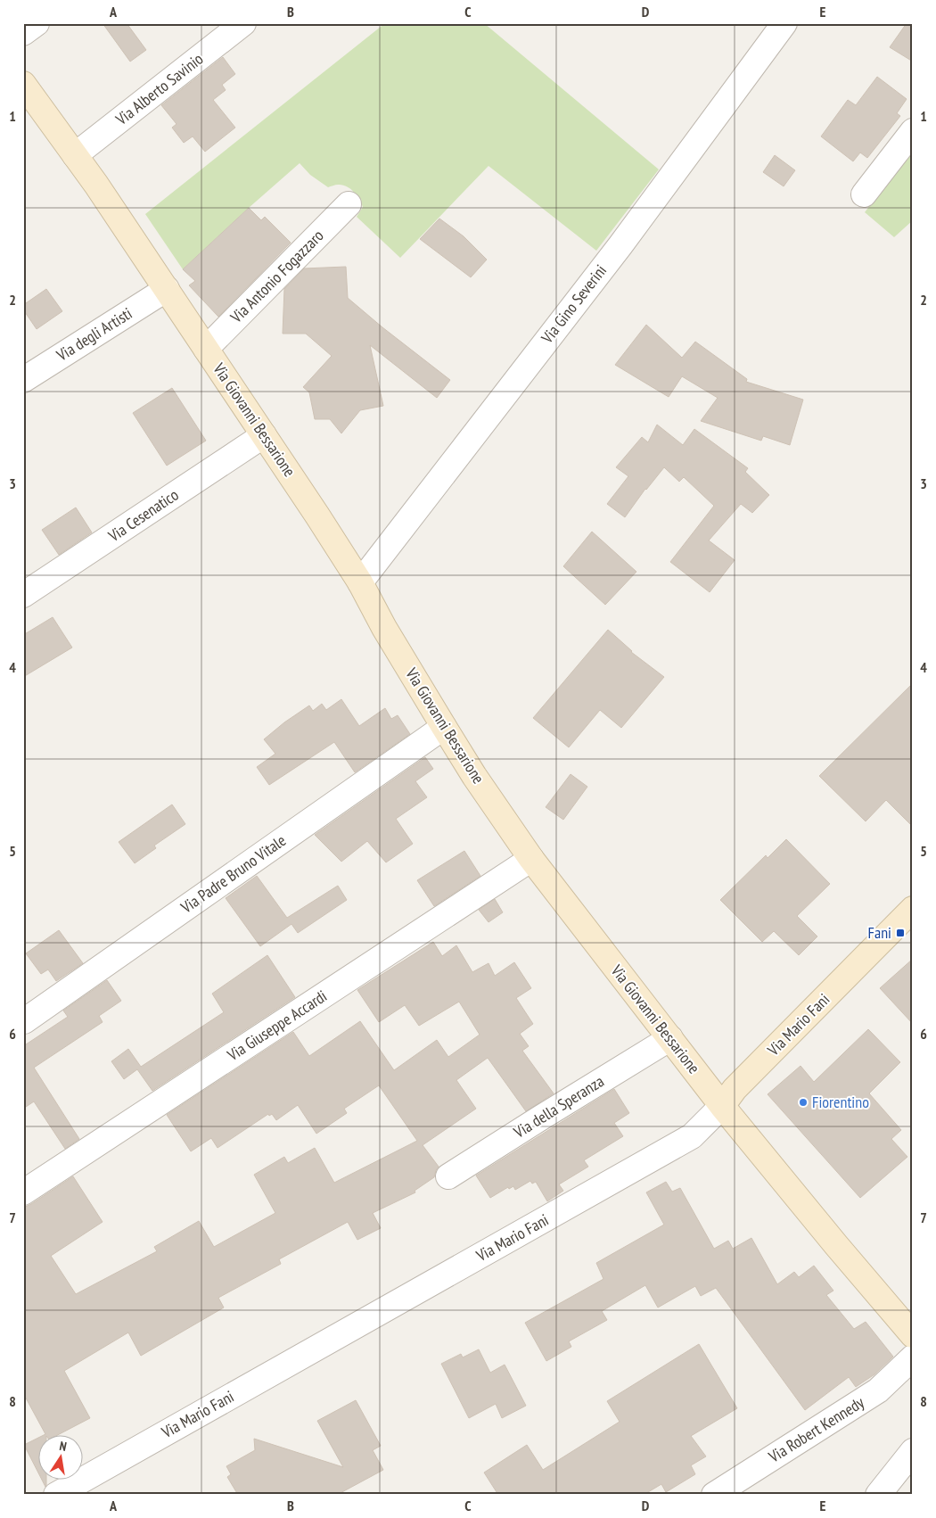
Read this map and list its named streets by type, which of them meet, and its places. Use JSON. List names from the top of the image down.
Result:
{
  "streets": {
    "street": [
      "Via Alberto Savinio",
      "Via Antonio Fogazzaro",
      "Via Gino Severini",
      "Via degli Artisti",
      "Via Giovanni Bessarione",
      "Via Cesenatico",
      "Via Padre Bruno Vitale",
      "Via Mario Fani",
      "Via Giuseppe Accardi",
      "Via della Speranza",
      "Via Robert Kennedy"
    ]
  },
  "crossings": [
    ["Via Alberto Savinio", "Via Giovanni Bessarione"],
    ["Via Antonio Fogazzaro", "Via Giovanni Bessarione"],
    ["Via Gino Severini", "Via Giovanni Bessarione"],
    ["Via degli Artisti", "Via Giovanni Bessarione"],
    ["Via Giovanni Bessarione", "Via Cesenatico"],
    ["Via Giovanni Bessarione", "Via Padre Bruno Vitale"],
    ["Via Giovanni Bessarione", "Via Mario Fani"],
    ["Via Giovanni Bessarione", "Via Giuseppe Accardi"],
    ["Via Giovanni Bessarione", "Via della Speranza"]
  ],
  "places": {
    "transit": ["Fani"],
    "other": ["Fiorentino"]
  },
  "north": "top",
  "grid": {
    "columns": [
      "A",
      "B",
      "C",
      "D",
      "E"
    ],
    "rows": [
      "1",
      "2",
      "3",
      "4",
      "5",
      "6",
      "7",
      "8"
    ]
  }
}
